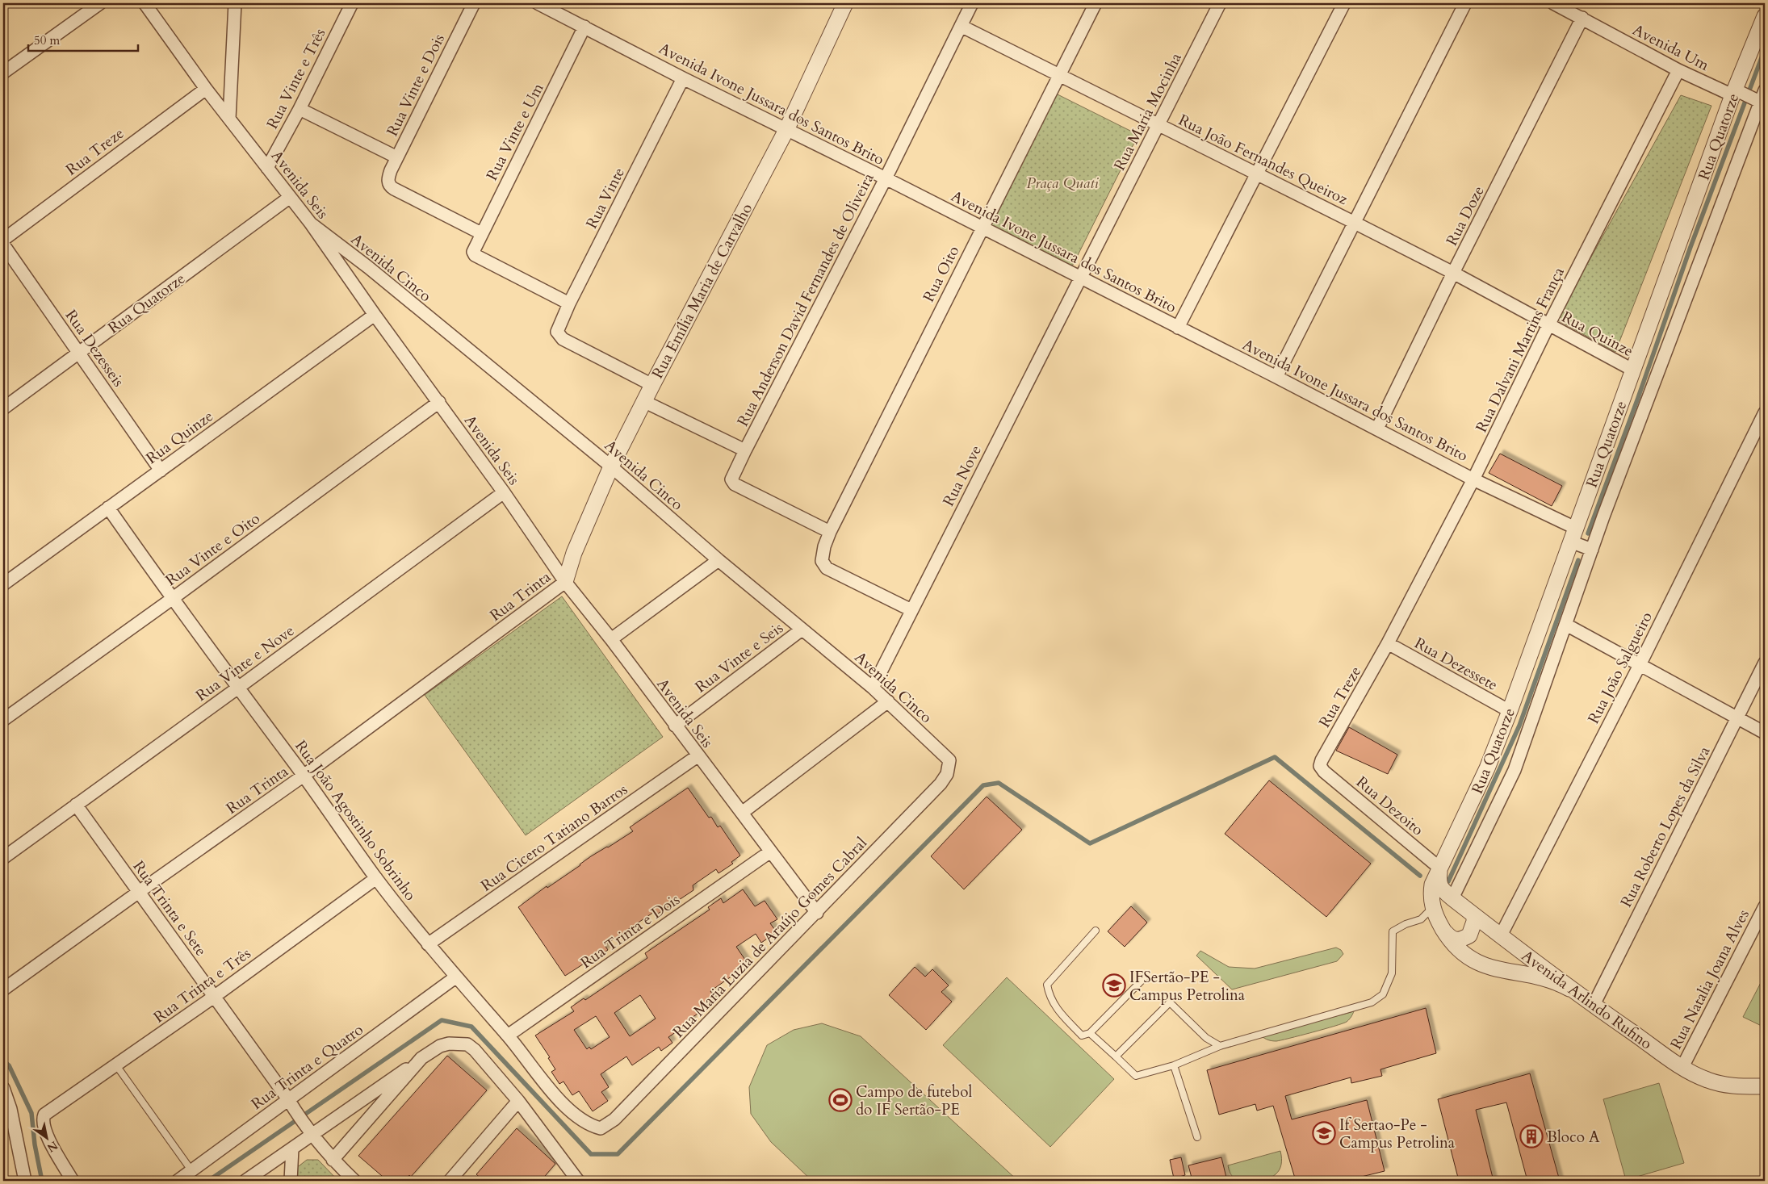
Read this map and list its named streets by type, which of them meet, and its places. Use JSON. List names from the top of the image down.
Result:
{
  "streets": {
    "street": [
      "Avenida Um",
      "Rua Vinte e Três",
      "Rua Vinte e Dois",
      "Avenida Ivone Jussara dos Santos Brito",
      "Rua Maria Mocinha",
      "Rua Vinte e Um",
      "Rua Quatorze",
      "Rua Treze",
      "Rua João Fernandes Queiroz",
      "Avenida Seis",
      "Rua Vinte",
      "Rua Doze",
      "Avenida Cinco",
      "Rua Oito",
      "Rua Emília Maria de Carvalho",
      "Rua Anderson David Fernandes de Oliveira",
      "Rua Quinze",
      "Rua Dezesseis",
      "Rua Dalvani Martins França",
      "Rua Nove",
      "Rua Vinte e Oito",
      "Rua Trinta",
      "Rua Vinte e Seis",
      "Rua Vinte e Nove",
      "Rua Dezessete",
      "Rua João Salgueiro",
      "Rua Dezoito",
      "Rua João Agostinho Sobrinho",
      "Rua Roberto Lopes da Silva",
      "Rua Cicero Tatiano Barros",
      "Rua Trinta e Sete",
      "Rua Trinta e Dois",
      "Rua Maria Luzia de Araújo Gomes Cabral",
      "Rua Natalia Joana Alves",
      "Rua Trinta e Três",
      "Avenida Arlindo Rufino",
      "Rua Trinta e Quatro"
    ]
  },
  "crossings": [
    ["Avenida Um", "Rua Quatorze"],
    ["Avenida Um", "Rua Doze"],
    ["Avenida Um", "Rua Dalvani Martins França"],
    ["Rua Vinte e Três", "Avenida Seis"],
    ["Rua Vinte e Dois", "Rua Vinte e Um"],
    ["Avenida Ivone Jussara dos Santos Brito", "Rua Maria Mocinha"],
    ["Avenida Ivone Jussara dos Santos Brito", "Rua Vinte e Um"],
    ["Avenida Ivone Jussara dos Santos Brito", "Rua Quatorze"],
    ["Avenida Ivone Jussara dos Santos Brito", "Rua Vinte"],
    ["Avenida Ivone Jussara dos Santos Brito", "Rua Doze"],
    ["Avenida Ivone Jussara dos Santos Brito", "Rua Oito"],
    ["Avenida Ivone Jussara dos Santos Brito", "Rua Emília Maria de Carvalho"],
    ["Avenida Ivone Jussara dos Santos Brito", "Rua Anderson David Fernandes de Oliveira"],
    ["Avenida Ivone Jussara dos Santos Brito", "Rua Dalvani Martins França"],
    ["Avenida Ivone Jussara dos Santos Brito", "Rua Nove"],
    ["Rua Maria Mocinha", "Rua João Fernandes Queiroz"],
    ["Rua Maria Mocinha", "Rua Nove"],
    ["Rua Vinte e Um", "Rua Vinte"],
    ["Rua Quatorze", "Avenida Seis"],
    ["Rua Quatorze", "Rua Quinze"],
    ["Rua Quatorze", "Rua Dezesseis"],
    ["Rua Quatorze", "Rua Dezessete"],
    ["Rua Quatorze", "Rua Dezoito"],
    ["Rua Quatorze", "Avenida Arlindo Rufino"],
    ["Rua Treze", "Avenida Seis"],
    ["Rua Treze", "Rua Dalvani Martins França"],
    ["Rua Treze", "Rua Dezessete"],
    ["Rua Treze", "Rua Dezoito"],
    ["Rua João Fernandes Queiroz", "Rua Doze"],
    ["Rua João Fernandes Queiroz", "Rua Oito"],
    ["Rua João Fernandes Queiroz", "Rua Anderson David Fernandes de Oliveira"],
    ["Rua João Fernandes Queiroz", "Rua Quinze"],
    ["Rua João Fernandes Queiroz", "Rua Dalvani Martins França"],
    ["Avenida Seis", "Avenida Cinco"],
    ["Avenida Seis", "Rua Emília Maria de Carvalho"],
    ["Avenida Seis", "Rua Quinze"],
    ["Avenida Seis", "Rua Vinte e Oito"],
    ["Avenida Seis", "Rua Trinta"],
    ["Avenida Seis", "Rua Vinte e Seis"],
    ["Avenida Seis", "Rua Vinte e Nove"],
    ["Avenida Seis", "Rua Cicero Tatiano Barros"],
    ["Avenida Seis", "Rua Trinta e Dois"],
    ["Avenida Seis", "Rua Maria Luzia de Araújo Gomes Cabral"],
    ["Rua Vinte", "Rua Emília Maria de Carvalho"],
    ["Avenida Cinco", "Rua Emília Maria de Carvalho"],
    ["Avenida Cinco", "Rua Nove"],
    ["Avenida Cinco", "Rua Vinte e Seis"],
    ["Avenida Cinco", "Rua Maria Luzia de Araújo Gomes Cabral"],
    ["Rua Oito", "Rua Anderson David Fernandes de Oliveira"],
    ["Rua Oito", "Rua Nove"],
    ["Rua Emília Maria de Carvalho", "Rua Trinta"],
    ["Rua Quinze", "Rua Dezesseis"],
    ["Rua Quinze", "Rua Dalvani Martins França"],
    ["Rua Quinze", "Rua João Agostinho Sobrinho"],
    ["Rua Dalvani Martins França", "Rua Dezessete"],
    ["Rua Vinte e Oito", "Rua João Agostinho Sobrinho"],
    ["Rua Trinta", "Rua João Agostinho Sobrinho"],
    ["Rua Trinta", "Rua Trinta e Sete"],
    ["Rua Vinte e Nove", "Rua João Agostinho Sobrinho"],
    ["Rua Vinte e Nove", "Rua Trinta e Sete"],
    ["Rua João Salgueiro", "Avenida Arlindo Rufino"],
    ["Rua Dezoito", "Avenida Arlindo Rufino"],
    ["Rua João Agostinho Sobrinho", "Rua Cicero Tatiano Barros"],
    ["Rua João Agostinho Sobrinho", "Rua Trinta e Dois"],
    ["Rua João Agostinho Sobrinho", "Rua Maria Luzia de Araújo Gomes Cabral"],
    ["Rua João Agostinho Sobrinho", "Rua Trinta e Três"],
    ["Rua João Agostinho Sobrinho", "Rua Trinta e Quatro"],
    ["Rua Roberto Lopes da Silva", "Avenida Arlindo Rufino"],
    ["Rua Trinta e Sete", "Rua Trinta e Três"],
    ["Rua Trinta e Sete", "Rua Trinta e Quatro"],
    ["Rua Natalia Joana Alves", "Avenida Arlindo Rufino"]
  ],
  "parks": ["Praça Quati"],
  "places": {
    "school or university": ["IFSertão-PE - Campus Petrolina", "If Sertao-Pe - Campus Petrolina"],
    "sports": ["Campo de futebol do IF Sertão-PE"],
    "building": ["Bloco A"]
  },
  "scale_bar": "50 m",
  "north": "bottom right"
}
